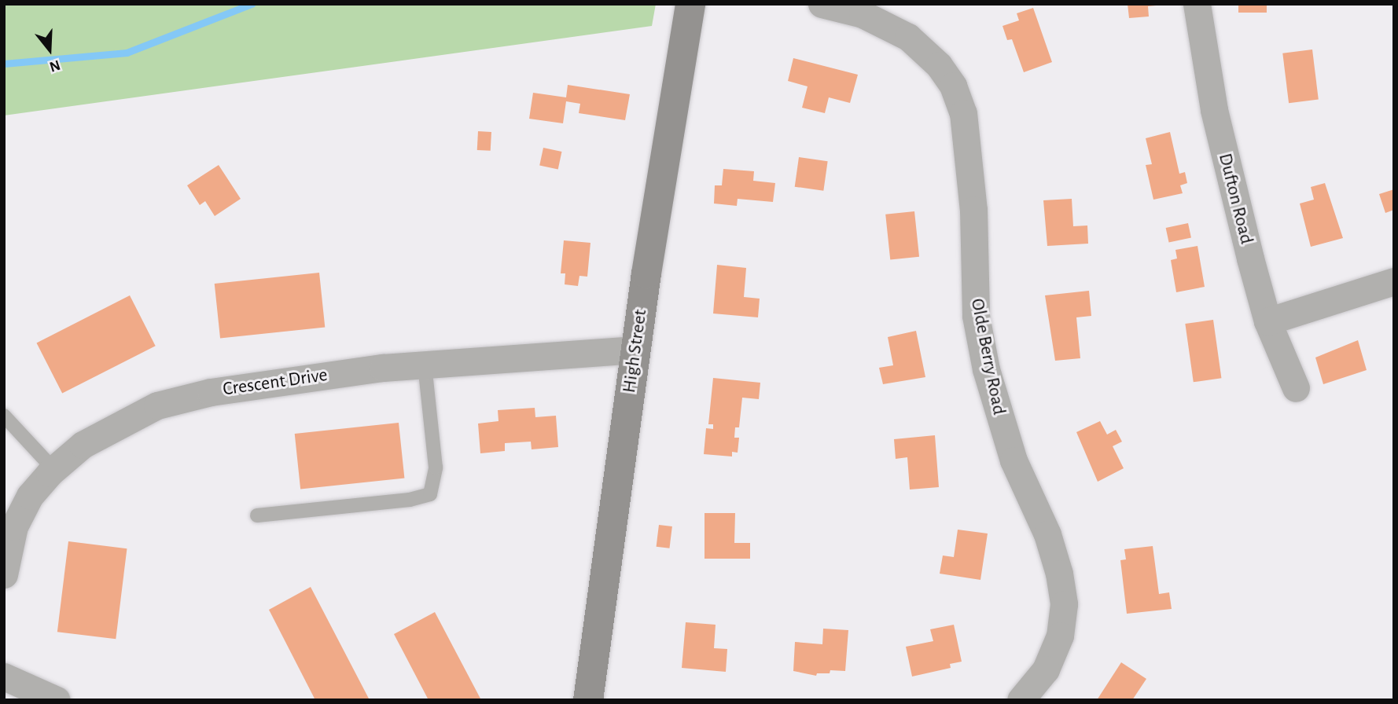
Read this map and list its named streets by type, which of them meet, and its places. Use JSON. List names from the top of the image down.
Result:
{
  "streets": {
    "main road": ["High Street"],
    "street": ["Dufton Road", "Olde Berry Road", "Crescent Drive"]
  },
  "crossings": [
    ["High Street", "Crescent Drive"]
  ],
  "north": "bottom"
}
